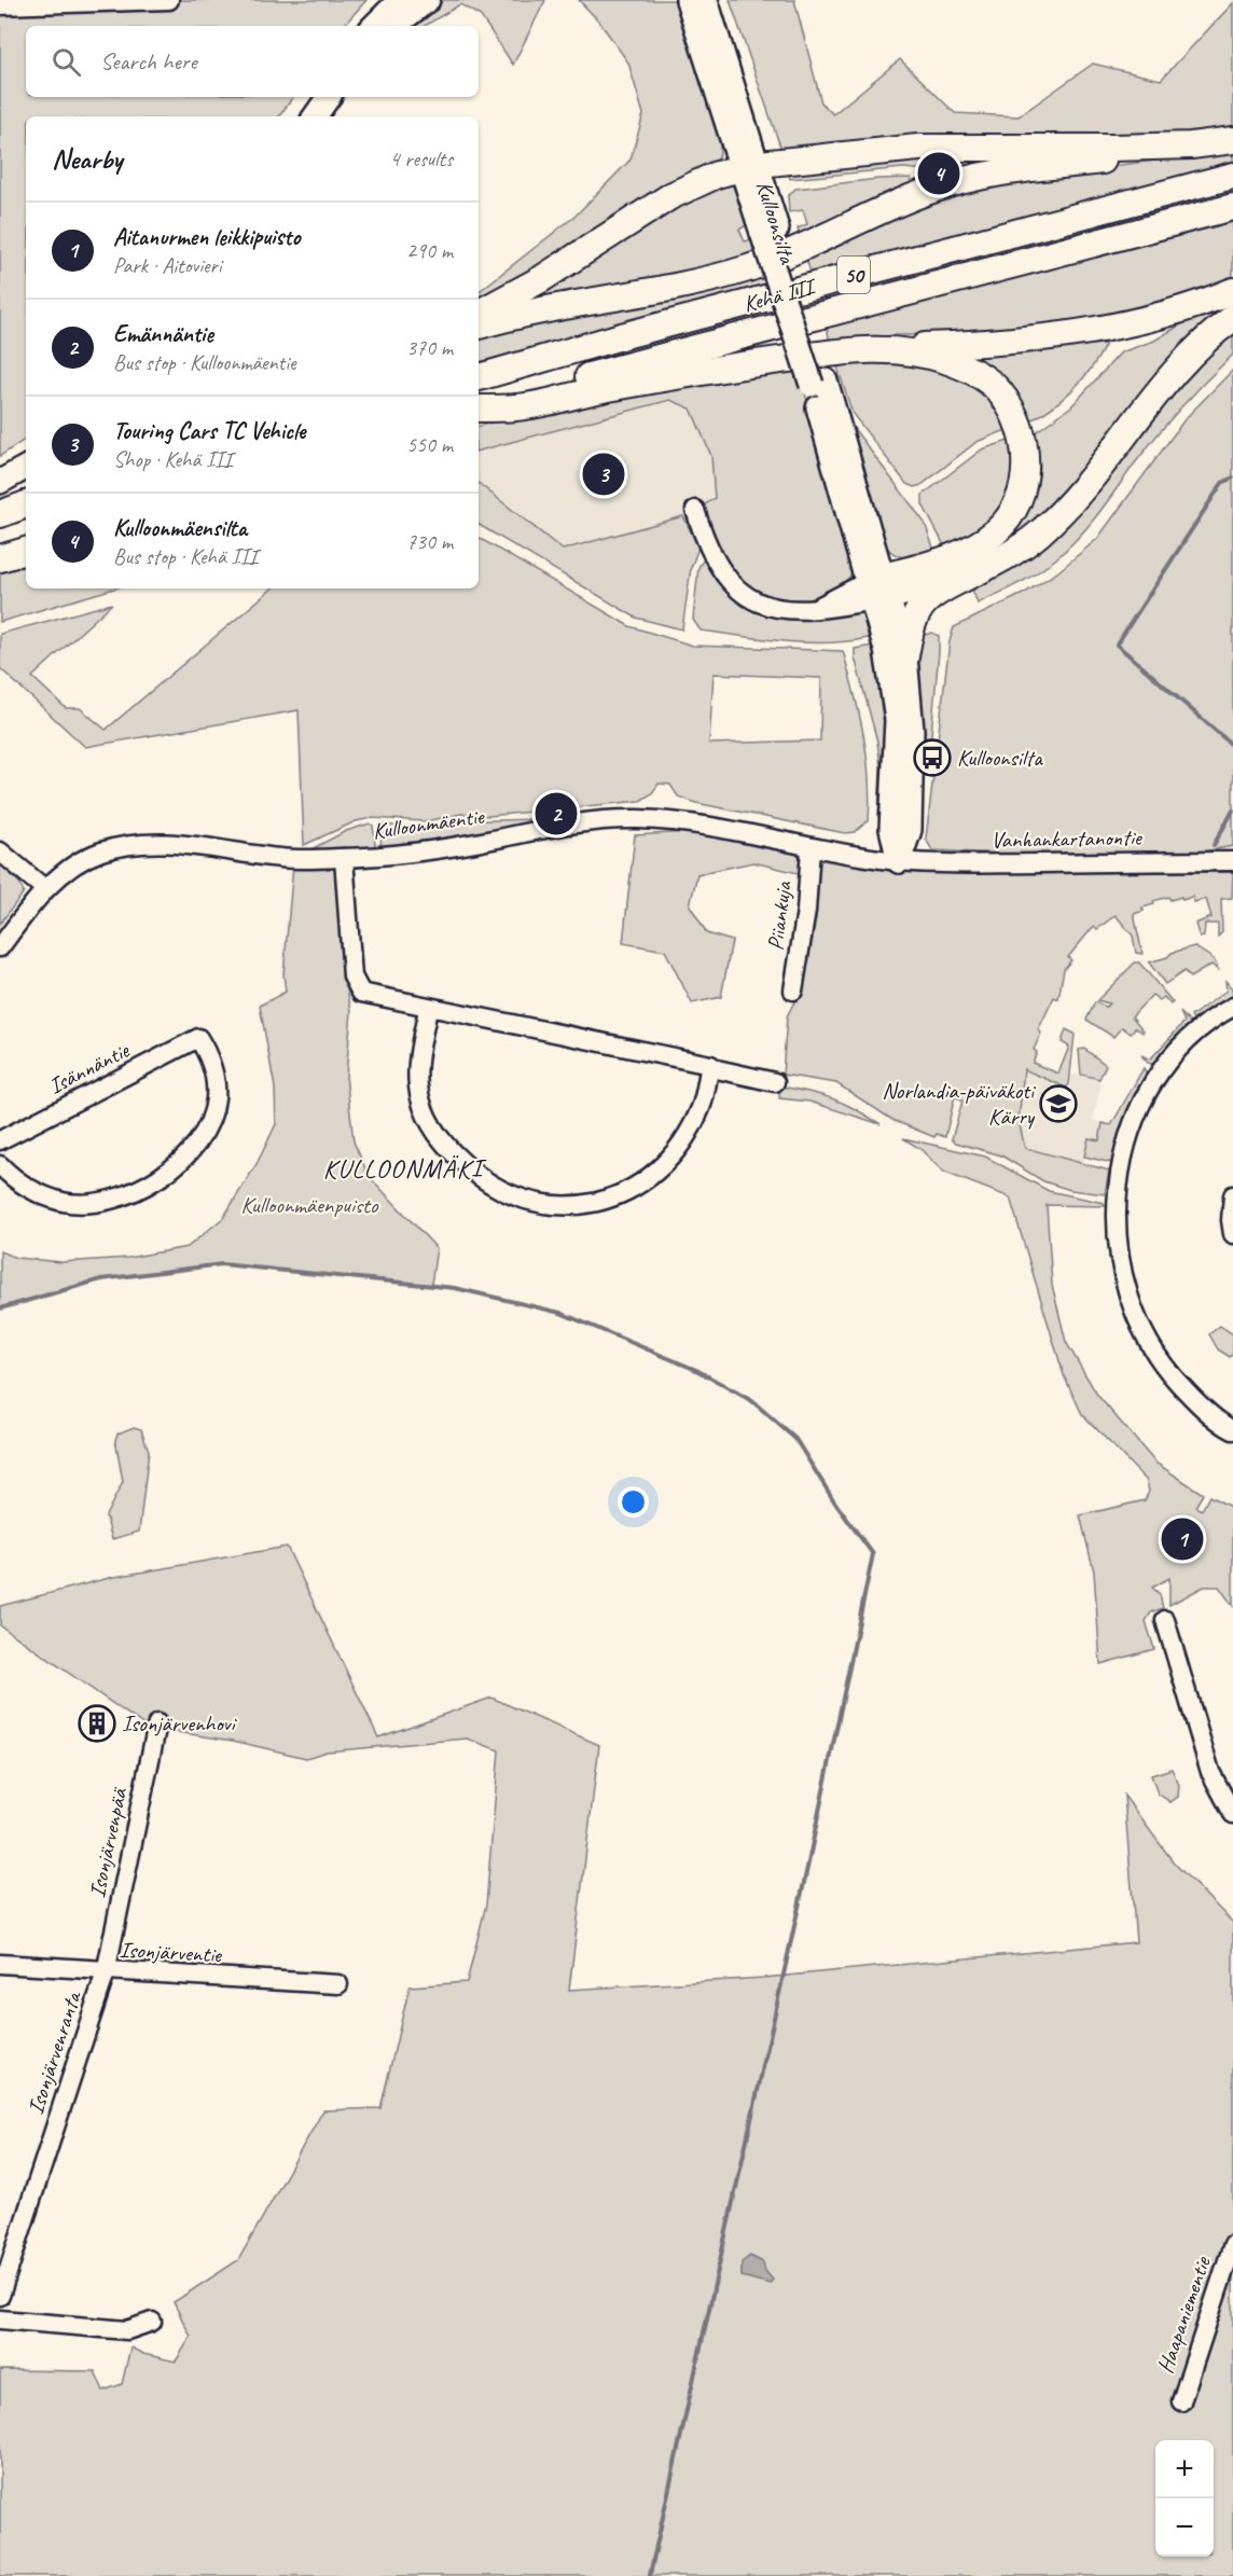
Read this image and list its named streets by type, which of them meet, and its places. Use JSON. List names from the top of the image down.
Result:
{
  "streets": {
    "highway": ["50", "Kehä III"],
    "main road": ["Kulloonsilta"],
    "street": [
      "Kulloonmäentie",
      "Vanhankartanontie",
      "Piiankuja",
      "Isännäntie",
      "Isonjärvenpää",
      "Isonjärventie",
      "Isonjärvenranta",
      "Haapaniementie"
    ]
  },
  "crossings": [
    ["Kulloonsilta", "Kulloonmäentie"],
    ["Kulloonsilta", "Vanhankartanontie"],
    ["Kulloonmäentie", "Vanhankartanontie"],
    ["Kulloonmäentie", "Piiankuja"],
    ["Isonjärvenpää", "Isonjärventie"],
    ["Isonjärvenpää", "Isonjärvenranta"],
    ["Isonjärventie", "Isonjärvenranta"]
  ],
  "districts": ["KULLOONMÄKI"],
  "parks": ["Kulloonmäenpuisto"],
  "places": {
    "bus stop": ["Kulloonsilta"],
    "school or university": ["Norlandia-päiväkoti Kärry"],
    "building": ["Isonjärvenhovi"]
  },
  "page": {
    "search": "Search here",
    "heading": ["Nearby", "4 results"],
    "pins": [
      "4",
      "3",
      "2",
      "1"
    ],
    "list": [
      {
        "mark": "1",
        "name": "Aitanurmen leikkipuisto",
        "note": "Park · Aitovieri",
        "value": "290 m"
      },
      {
        "mark": "2",
        "name": "Emännäntie",
        "note": "Bus stop · Kulloonmäentie",
        "value": "370 m"
      },
      {
        "mark": "3",
        "name": "Touring Cars TC Vehicle",
        "note": "Shop · Kehä III",
        "value": "550 m"
      },
      {
        "mark": "4",
        "name": "Kulloonmäensilta",
        "note": "Bus stop · Kehä III",
        "value": "730 m"
      }
    ],
    "map_buttons": ["+", "−"]
  }
}
